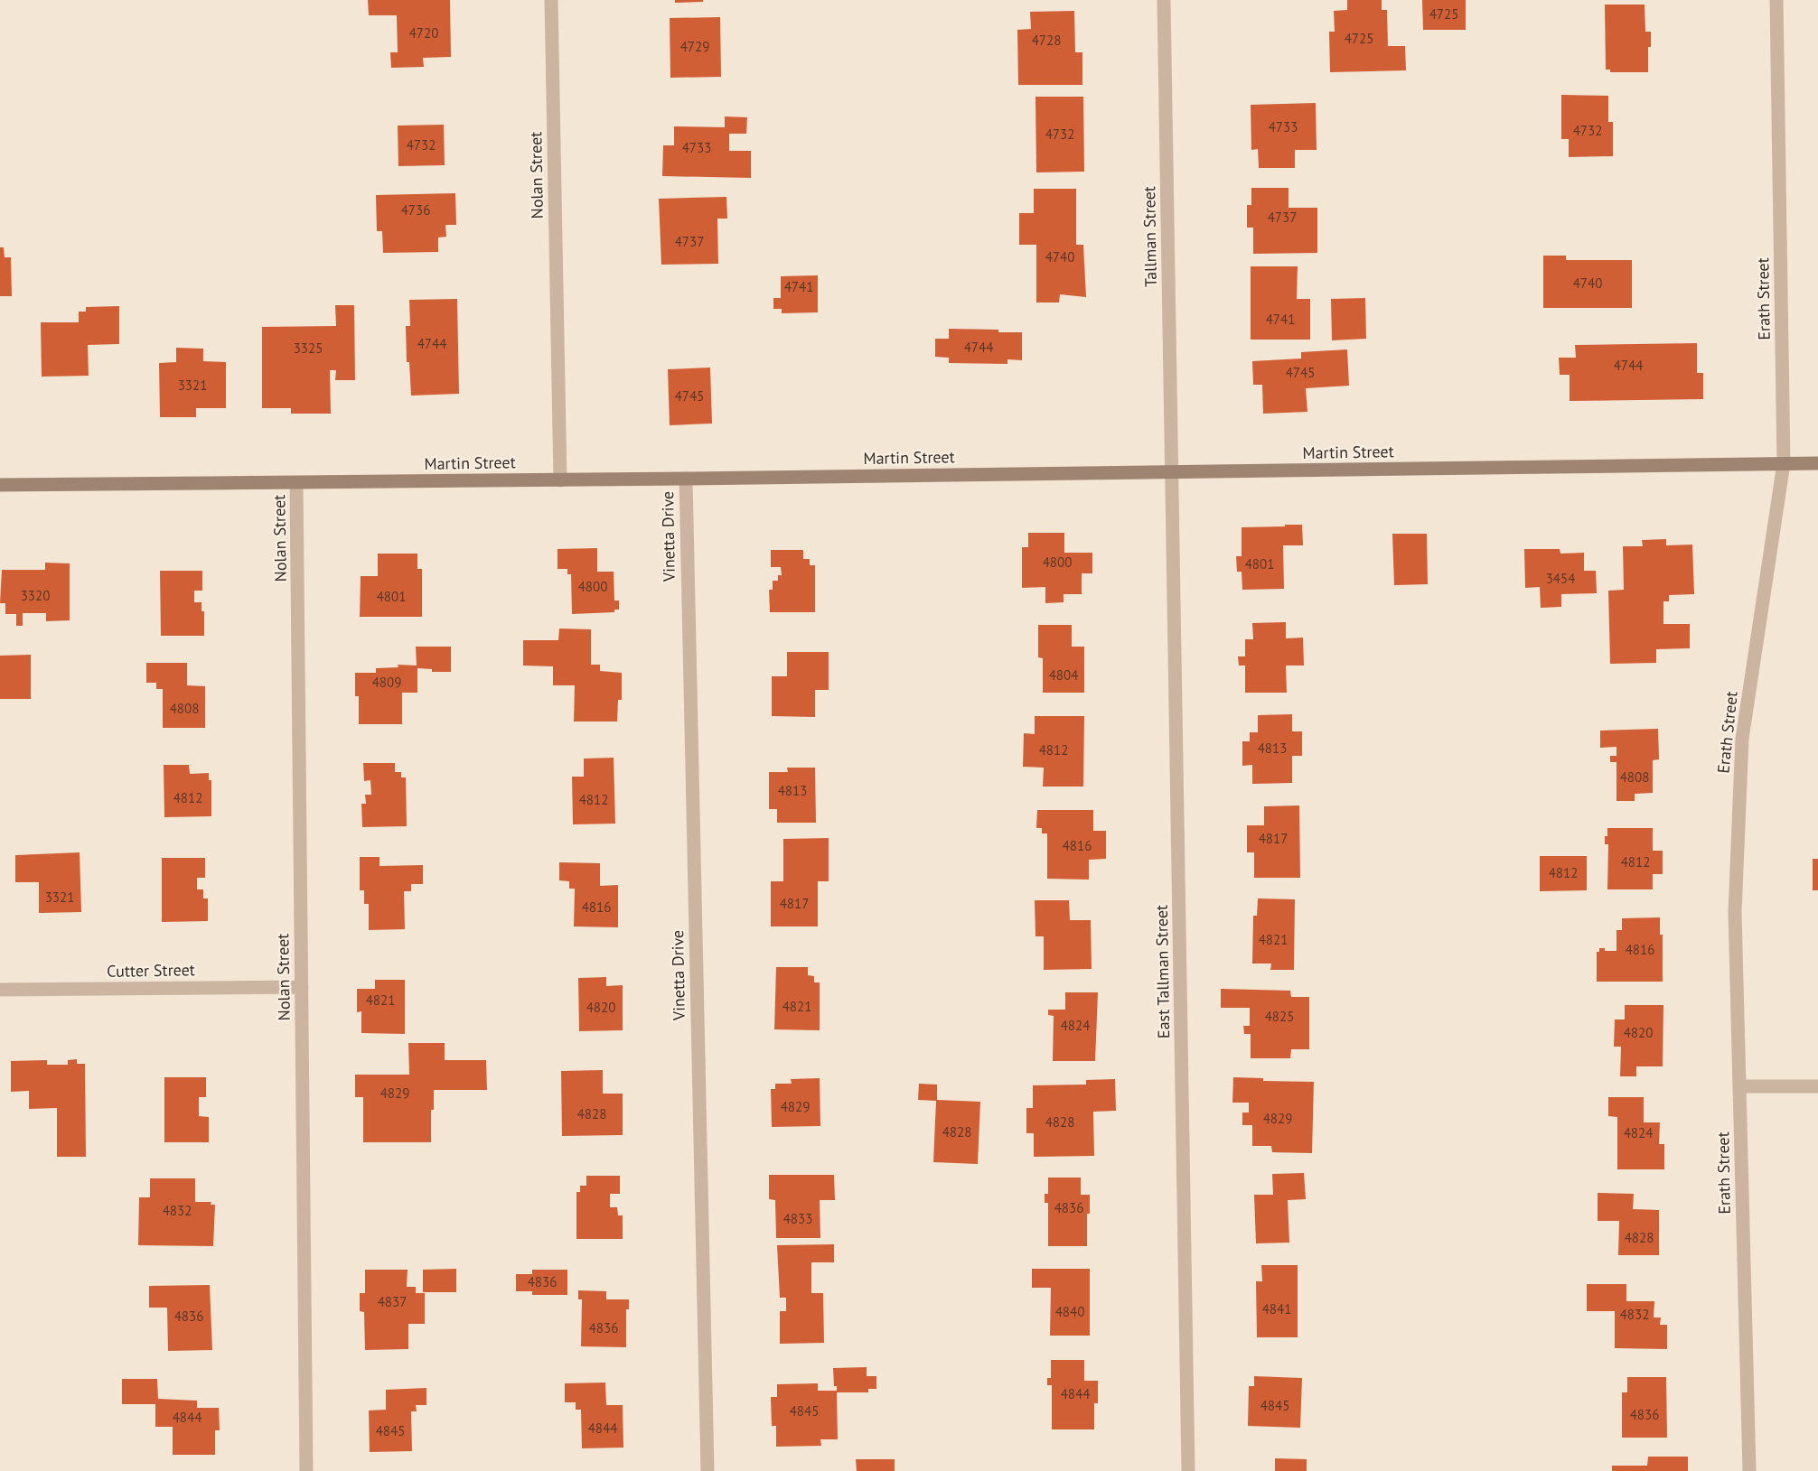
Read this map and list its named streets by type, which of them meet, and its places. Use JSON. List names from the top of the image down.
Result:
{
  "streets": {
    "street": [
      "Nolan Street",
      "Tallman Street",
      "Erath Street",
      "Martin Street",
      "Vinetta Drive",
      "Cutter Street",
      "East Tallman Street"
    ]
  },
  "crossings": [
    ["Nolan Street", "Martin Street"],
    ["Nolan Street", "Cutter Street"],
    ["Tallman Street", "Martin Street"],
    ["Tallman Street", "East Tallman Street"],
    ["Erath Street", "Martin Street"],
    ["Martin Street", "Vinetta Drive"],
    ["Martin Street", "East Tallman Street"]
  ],
  "house_numbers": [
    "4725",
    "4720",
    "4725",
    "4728",
    "4729",
    "4733",
    "4732",
    "4732",
    "4732",
    "4733",
    "4736",
    "4737",
    "4737",
    "4740",
    "4740",
    "4741",
    "4741",
    "4744",
    "4744",
    "3325",
    "4744",
    "4745",
    "3321",
    "4745",
    "4800",
    "4801",
    "3454",
    "4800",
    "3320",
    "4801",
    "4804",
    "4809",
    "4808",
    "4813",
    "4812",
    "4808",
    "4813",
    "4812",
    "4812",
    "4817",
    "4816",
    "4812",
    "4812",
    "3321",
    "4817",
    "4816",
    "4821",
    "4816",
    "4821",
    "4821",
    "4820",
    "4825",
    "4824",
    "4820",
    "4829",
    "4829",
    "4828",
    "4829",
    "4828",
    "4828",
    "4824",
    "4836",
    "4832",
    "4833",
    "4828",
    "4836",
    "4837",
    "4841",
    "4840",
    "4832",
    "4836",
    "4836",
    "4844",
    "4845",
    "4845",
    "4836",
    "4844",
    "4844",
    "4845"
  ]
}
